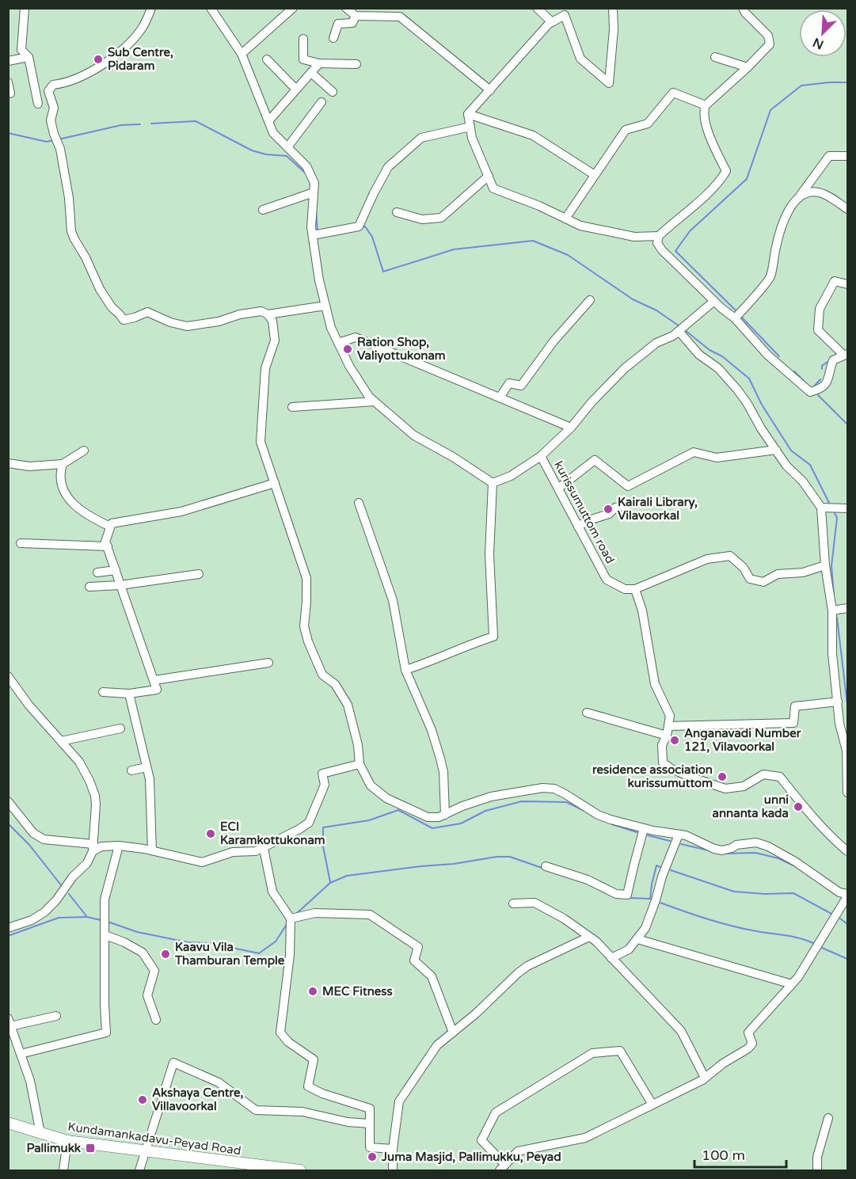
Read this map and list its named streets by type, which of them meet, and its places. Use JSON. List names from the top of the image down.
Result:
{
  "streets": {
    "main road": ["Kundamankadavu-Peyad Road"],
    "street": ["kurissumuttom road"]
  },
  "places": {
    "other": [
      "Sub Centre, Pidaram",
      "Ration Shop, Valiyottukonam",
      "Kairali Library, Vilavoorkal",
      "Anganavadi Number 121, Vilavoorkal",
      "residence association kurissumuttom",
      "unni annanta kada",
      "ECI Karamkottukonam",
      "Kaavu Vila Thamburan Temple",
      "MEC Fitness",
      "Akshaya Centre, Villavoorkal",
      "Juma Masjid, Pallimukku, Peyad"
    ],
    "transit": ["Pallimukk"]
  },
  "scale_bar": "100 m",
  "north": "bottom left"
}
